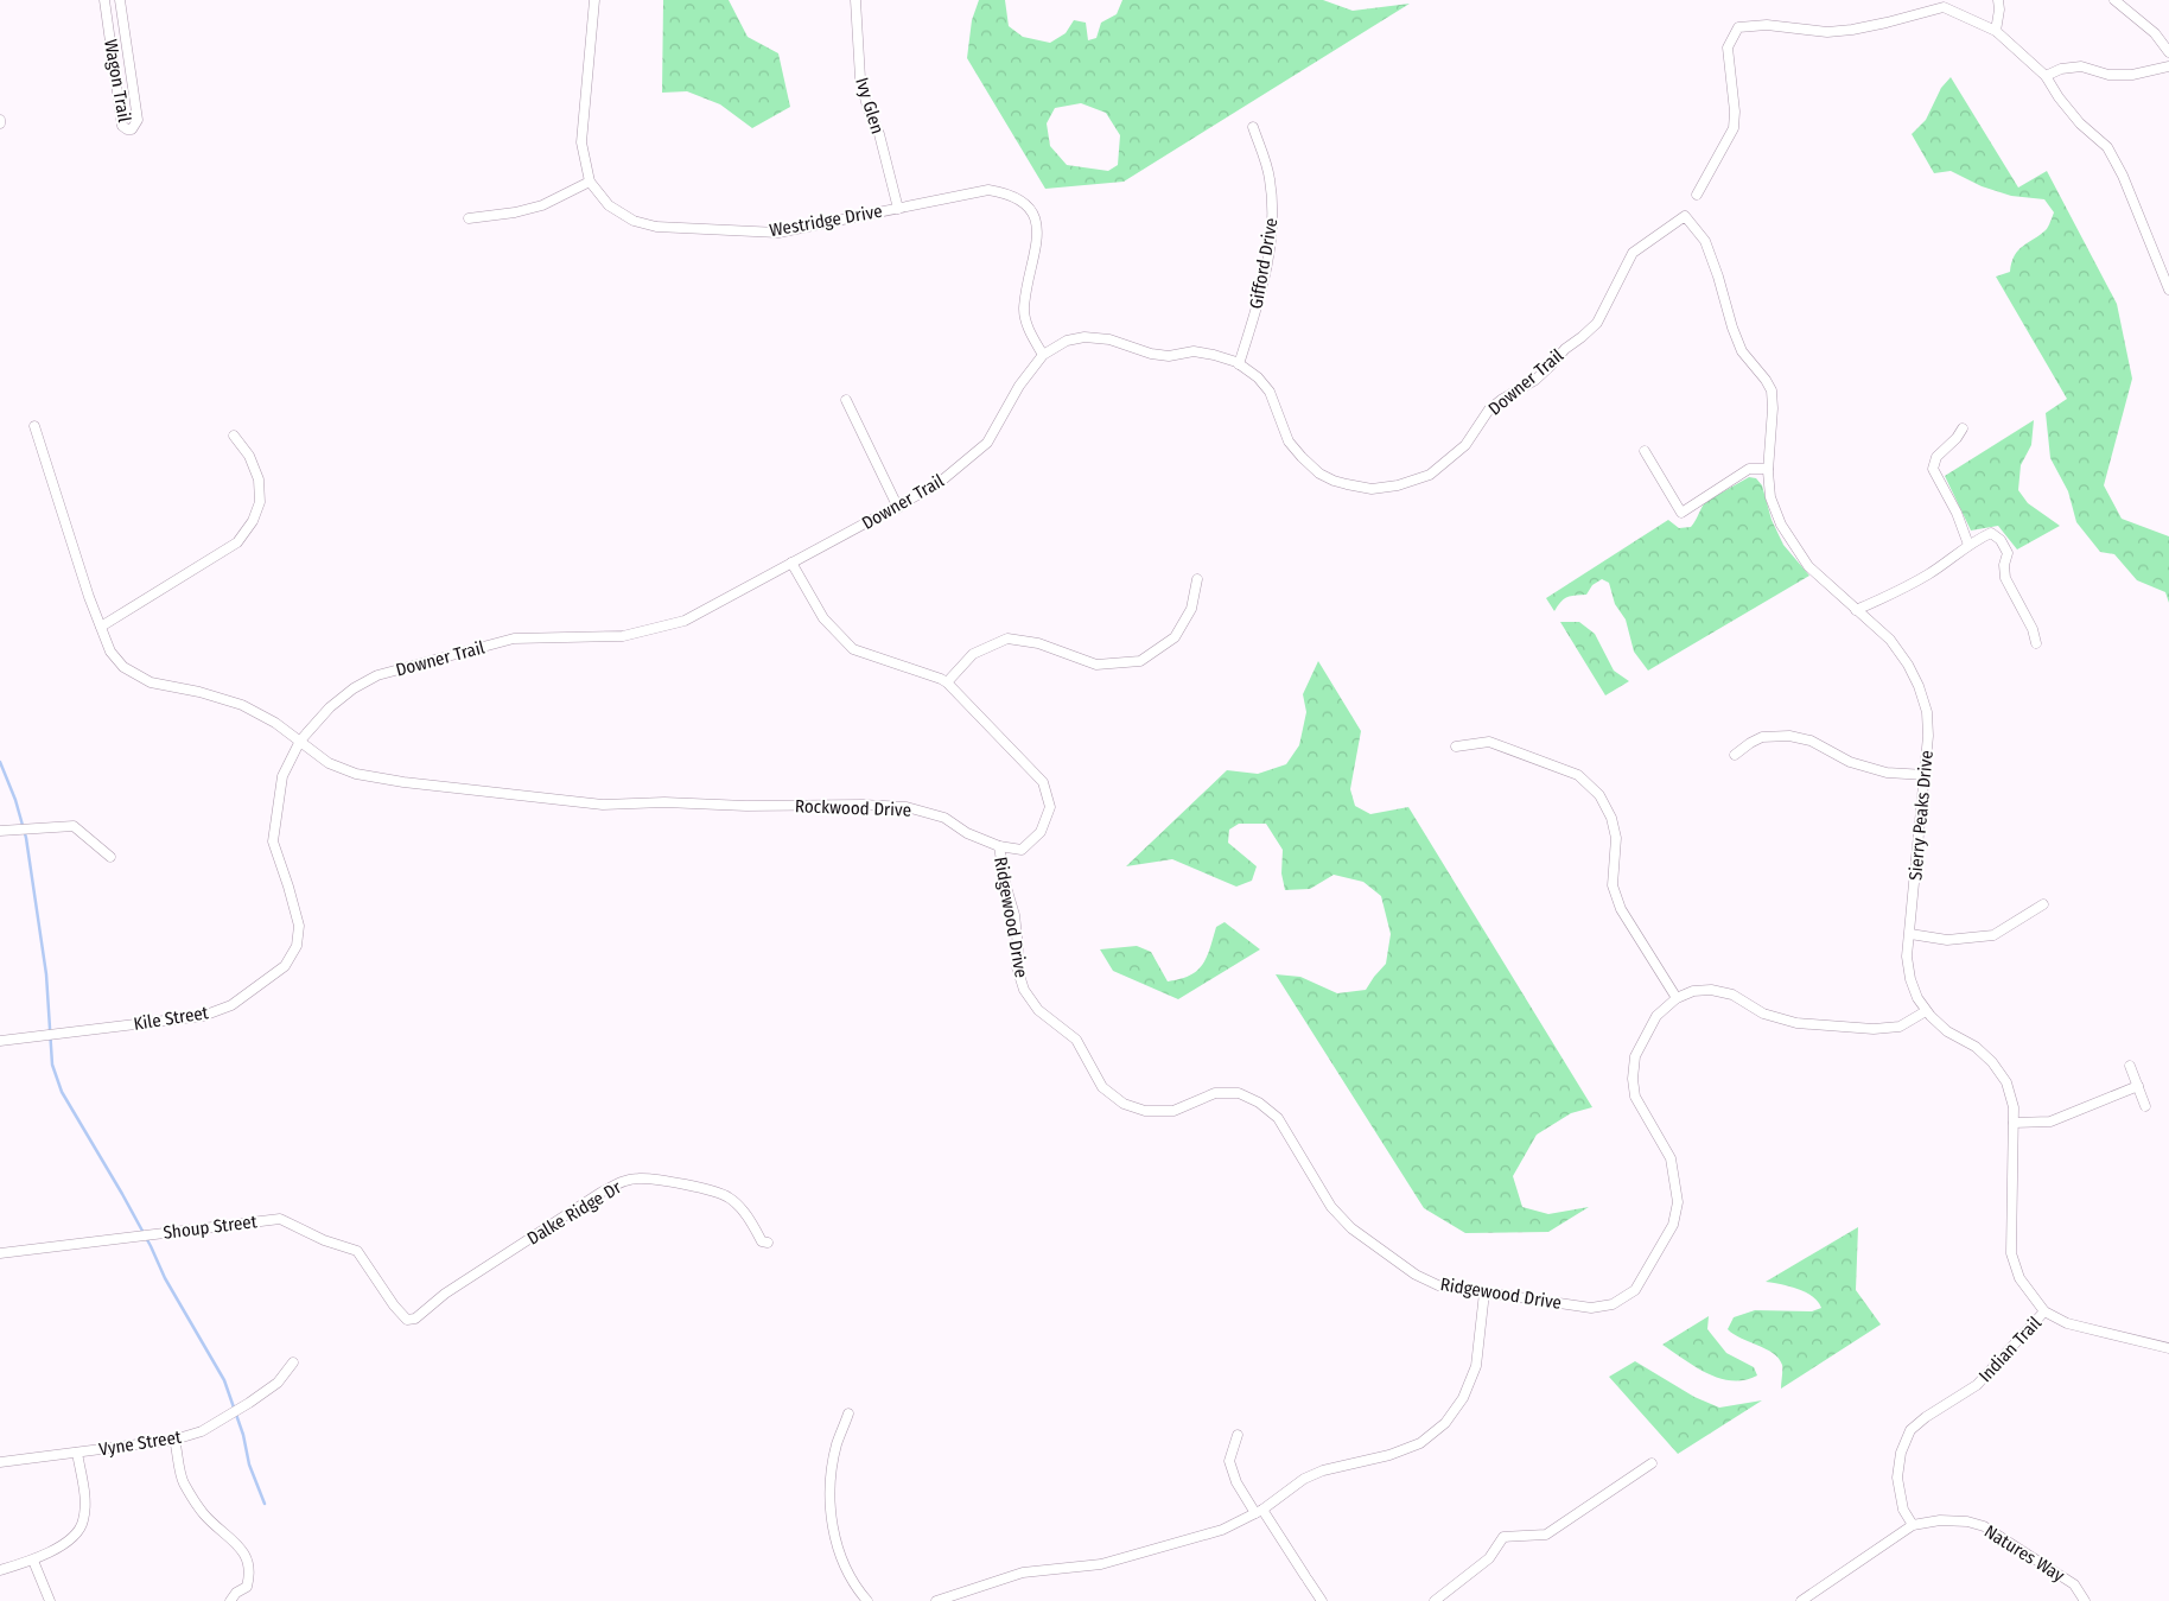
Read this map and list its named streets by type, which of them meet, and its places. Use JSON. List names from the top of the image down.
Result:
{
  "streets": {
    "street": [
      "Wagon Trail",
      "Ivy Glen",
      "Westridge Drive",
      "Gifford Drive",
      "Downer Trail",
      "Rockwood Drive",
      "Sierry Peaks Drive",
      "Ridgewood Drive",
      "Kile Street",
      "Dalke Ridge Dr",
      "Shoup Street",
      "Indian Trail",
      "Vyne Street",
      "Natures Way"
    ]
  },
  "crossings": [
    ["Ivy Glen", "Westridge Drive"],
    ["Westridge Drive", "Downer Trail"],
    ["Gifford Drive", "Downer Trail"],
    ["Downer Trail", "Rockwood Drive"],
    ["Downer Trail", "Sierry Peaks Drive"],
    ["Downer Trail", "Kile Street"],
    ["Rockwood Drive", "Ridgewood Drive"],
    ["Sierry Peaks Drive", "Ridgewood Drive"],
    ["Sierry Peaks Drive", "Indian Trail"],
    ["Dalke Ridge Dr", "Shoup Street"],
    ["Indian Trail", "Natures Way"]
  ]
}
